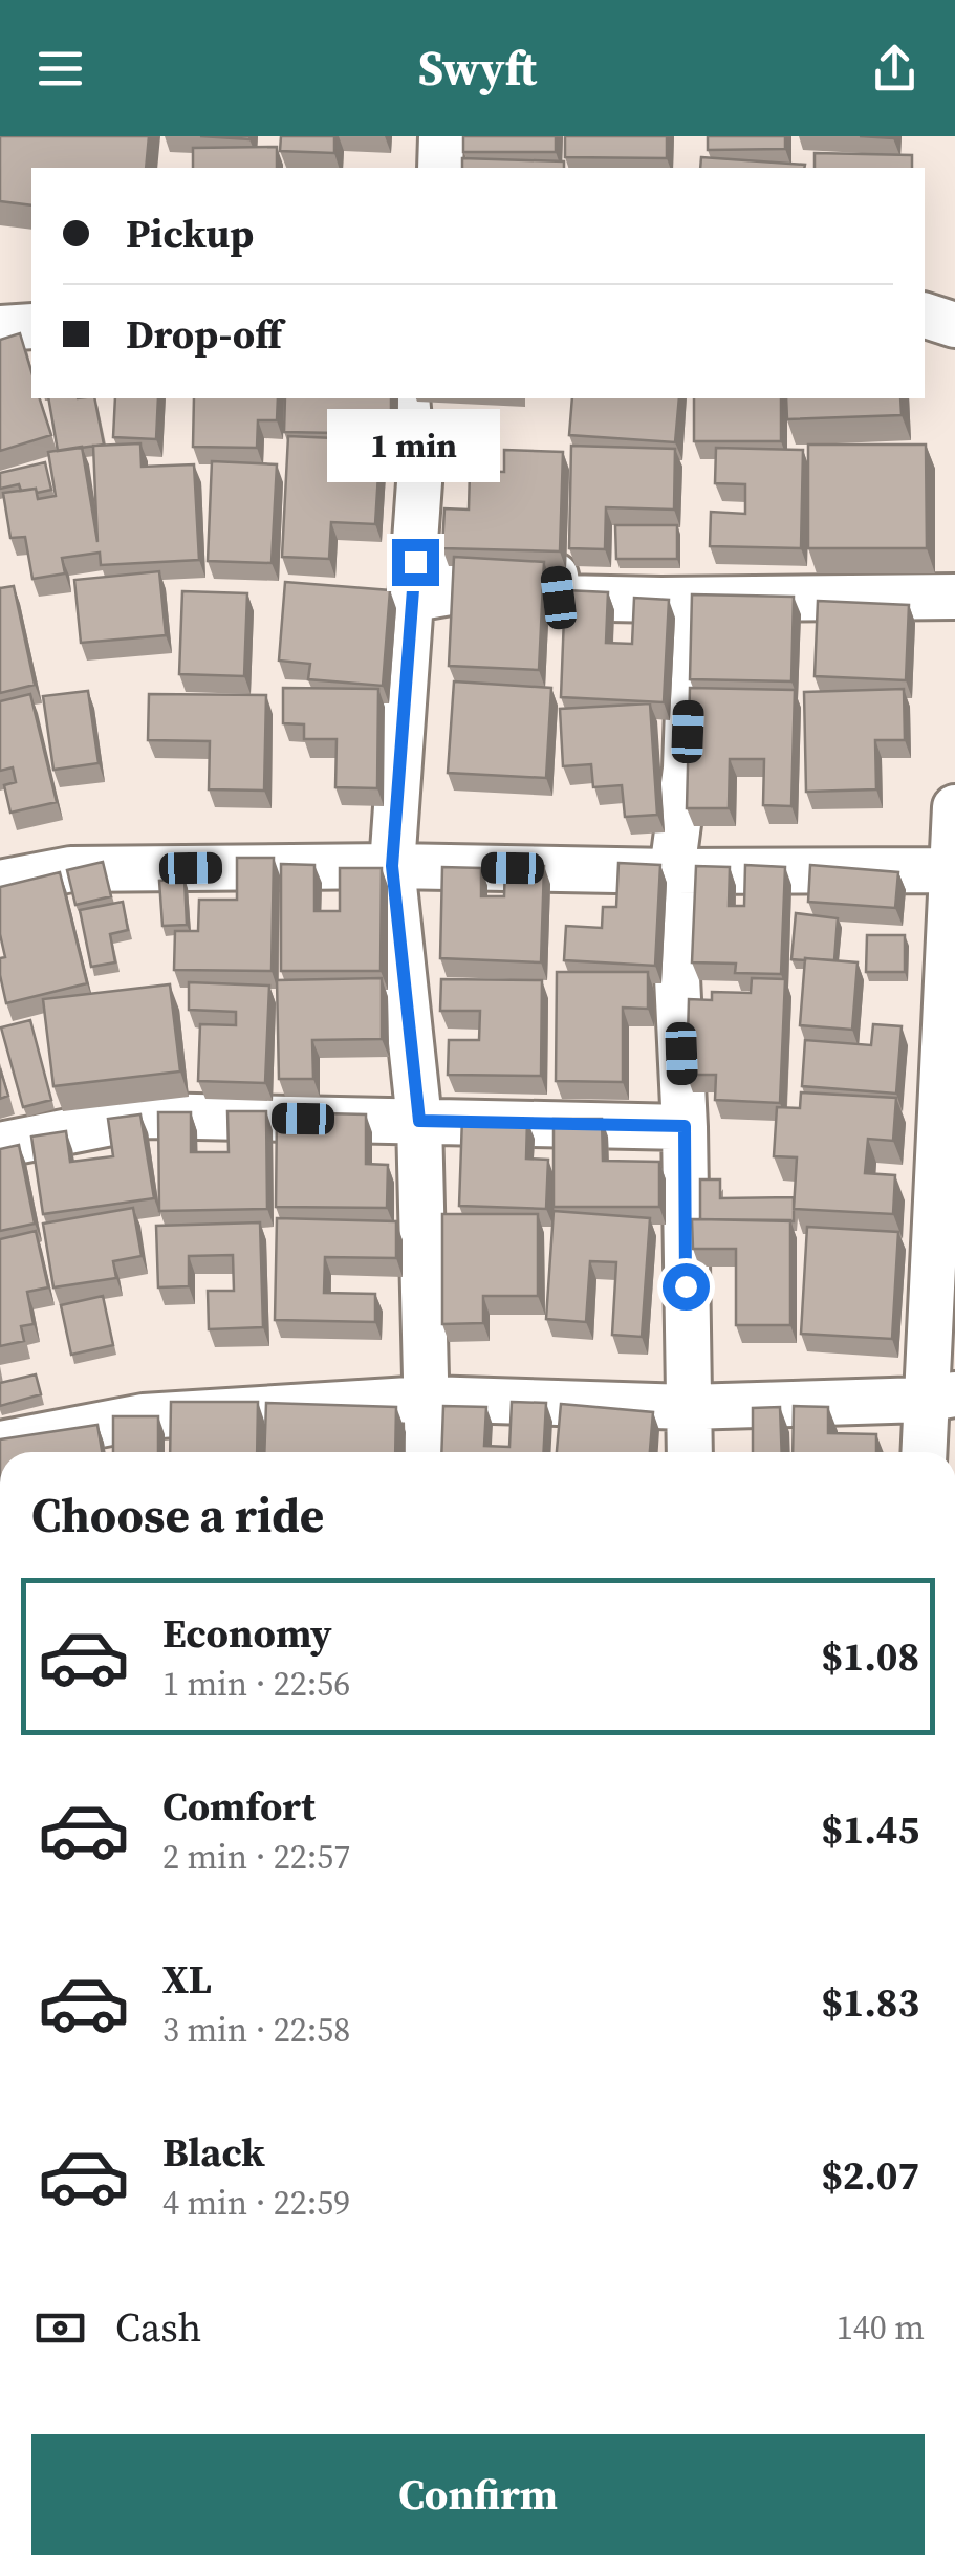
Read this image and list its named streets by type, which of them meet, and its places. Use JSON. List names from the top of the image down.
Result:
{
  "page": {
    "header": "Swyft",
    "banner": ["Pickup", "Drop-off"],
    "bubble": "1 min",
    "heading": "Choose a ride",
    "list": [
      {
        "name": "Economy",
        "note": "1 min · 22:56",
        "value": "$1.08"
      },
      {
        "name": "Comfort",
        "note": "2 min · 22:57",
        "value": "$1.45"
      },
      {
        "name": "XL",
        "note": "3 min · 22:58",
        "value": "$1.83"
      },
      {
        "name": "Black",
        "note": "4 min · 22:59",
        "value": "$2.07"
      }
    ],
    "pay": ["Cash", "140 m"],
    "buttons": "Confirm"
  }
}
